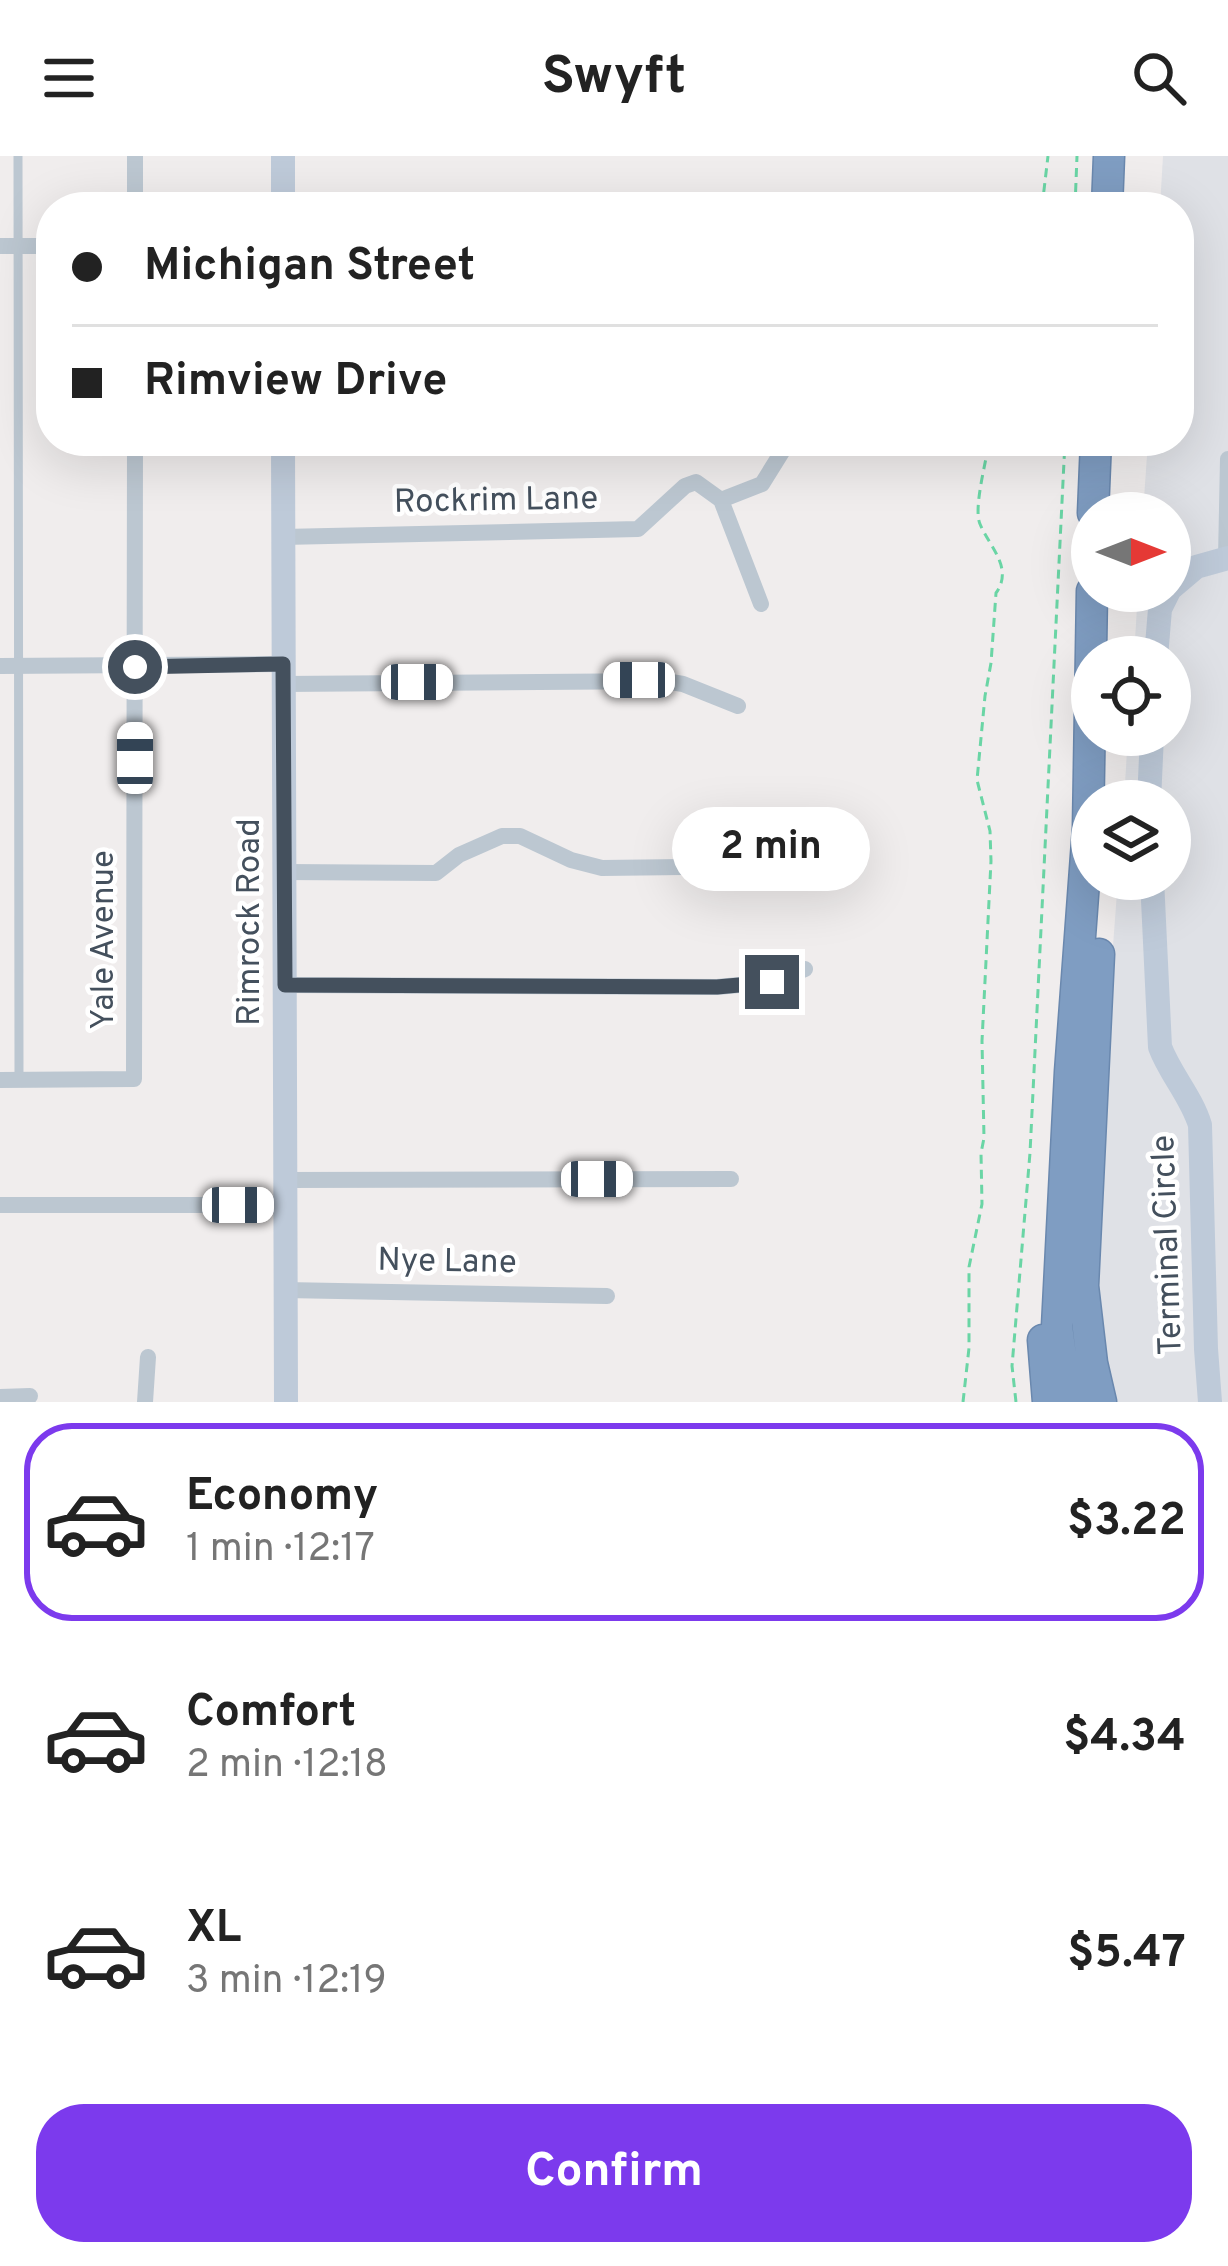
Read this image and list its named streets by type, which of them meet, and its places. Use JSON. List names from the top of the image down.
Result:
{
  "streets": {
    "main road": ["Rimrock Road", "Terminal Circle"],
    "street": ["Rockrim Lane", "Yale Avenue", "Nye Lane"]
  },
  "crossings": [
    ["Rockrim Lane", "Rimrock Road"],
    ["Rimrock Road", "Nye Lane"]
  ],
  "north": "right",
  "page": {
    "header": "Swyft",
    "banner": ["Michigan Street", "Rimview Drive"],
    "bubble": "2 min",
    "list": [
      {
        "name": "Economy",
        "note": "1 min · 12:17",
        "value": "$3.22"
      },
      {
        "name": "Comfort",
        "note": "2 min · 12:18",
        "value": "$4.34"
      },
      {
        "name": "XL",
        "note": "3 min · 12:19",
        "value": "$5.47"
      }
    ],
    "buttons": "Confirm"
  }
}
